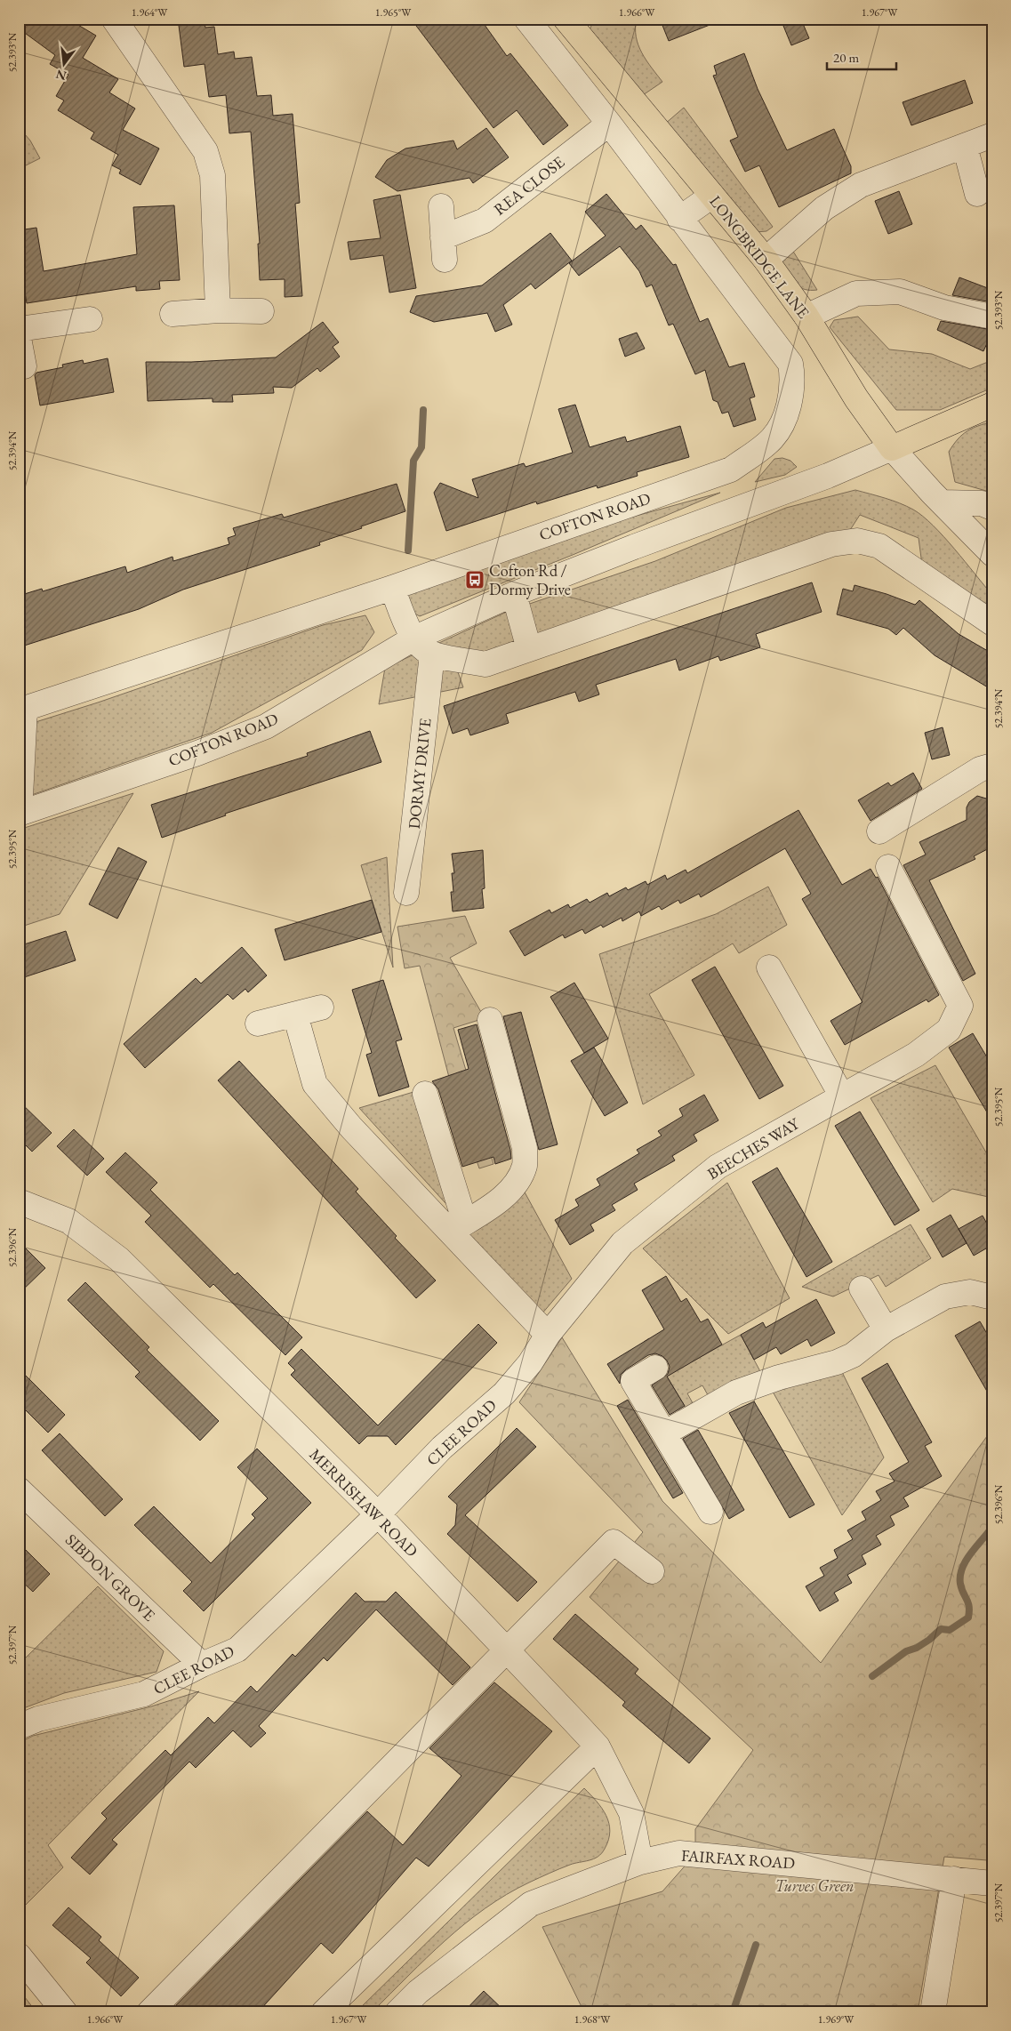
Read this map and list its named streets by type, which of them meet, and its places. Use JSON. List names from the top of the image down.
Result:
{
  "streets": {
    "main road": ["LONGBRIDGE LANE"],
    "street": [
      "REA CLOSE",
      "COFTON ROAD",
      "DORMY DRIVE",
      "BEECHES WAY",
      "CLEE ROAD",
      "MERRISHAW ROAD",
      "SIBDON GROVE",
      "FAIRFAX ROAD"
    ]
  },
  "crossings": [
    ["LONGBRIDGE LANE", "COFTON ROAD"],
    ["BEECHES WAY", "CLEE ROAD"],
    ["CLEE ROAD", "MERRISHAW ROAD"],
    ["CLEE ROAD", "SIBDON GROVE"],
    ["MERRISHAW ROAD", "FAIRFAX ROAD"]
  ],
  "parks": ["Turves Green"],
  "places": {
    "bus stop": ["Cofton Rd / Dormy Drive"]
  },
  "scale_bar": "20 m",
  "north": "bottom",
  "coordinates": [
    "1.964°W",
    "1.965°W",
    "1.966°W",
    "1.967°W",
    "52.393°N",
    "52.394°N",
    "52.395°N",
    "52.396°N",
    "52.397°N",
    "1.968°W",
    "1.969°W"
  ]
}
